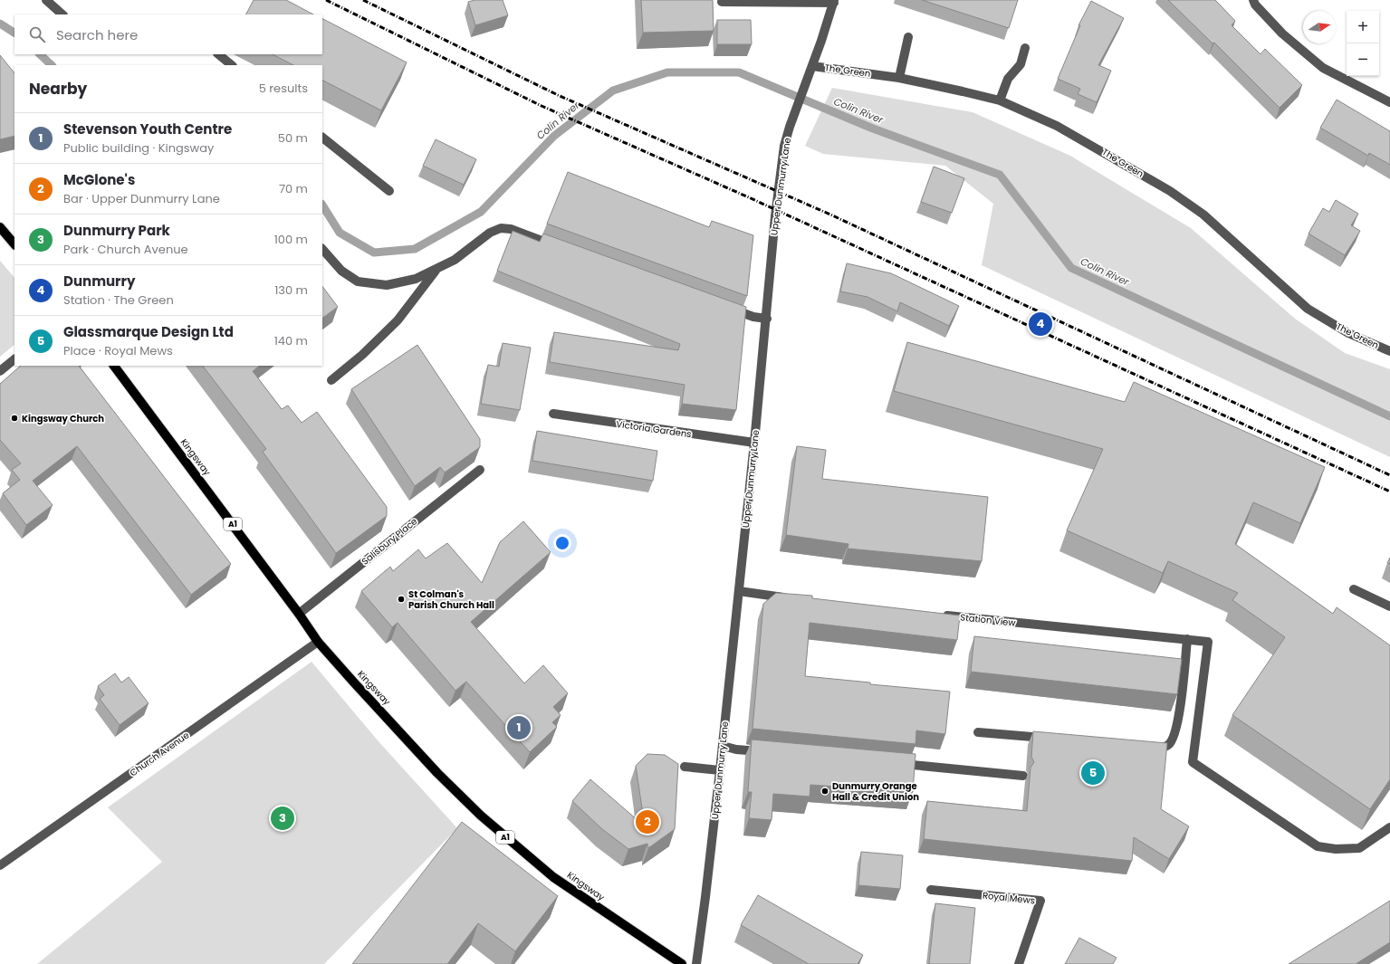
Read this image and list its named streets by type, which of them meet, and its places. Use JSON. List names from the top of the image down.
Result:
{
  "streets": {
    "main road": ["Kingsway", "A1"],
    "street": [
      "The Green",
      "Upper Dunmurry Lane",
      "Victoria Gardens",
      "Salisbury Place",
      "Station View",
      "Church Avenue",
      "Royal Mews"
    ]
  },
  "crossings": [
    ["The Green", "Upper Dunmurry Lane"],
    ["Upper Dunmurry Lane", "Victoria Gardens"],
    ["Kingsway", "Salisbury Place"],
    ["Kingsway", "Church Avenue"]
  ],
  "water": ["Colin River"],
  "places": ["Kingsway Church", "St Colman's Parish Church Hall", "Dunmurry Orange Hall & Credit Union"],
  "north": "right",
  "page": {
    "map_buttons": ["+", "−"],
    "search": "Search here",
    "heading": ["Nearby", "5 results"],
    "list": [
      {
        "mark": "1",
        "name": "Stevenson Youth Centre",
        "note": "Public building · Kingsway",
        "value": "50 m"
      },
      {
        "mark": "2",
        "name": "McGlone's",
        "note": "Bar · Upper Dunmurry Lane",
        "value": "70 m"
      },
      {
        "mark": "3",
        "name": "Dunmurry Park",
        "note": "Park · Church Avenue",
        "value": "100 m"
      },
      {
        "mark": "4",
        "name": "Dunmurry",
        "note": "Station · The Green",
        "value": "130 m"
      },
      {
        "mark": "5",
        "name": "Glassmarque Design Ltd",
        "note": "Place · Royal Mews",
        "value": "140 m"
      }
    ],
    "pins": [
      "4",
      "1",
      "5",
      "3",
      "2"
    ]
  }
}
